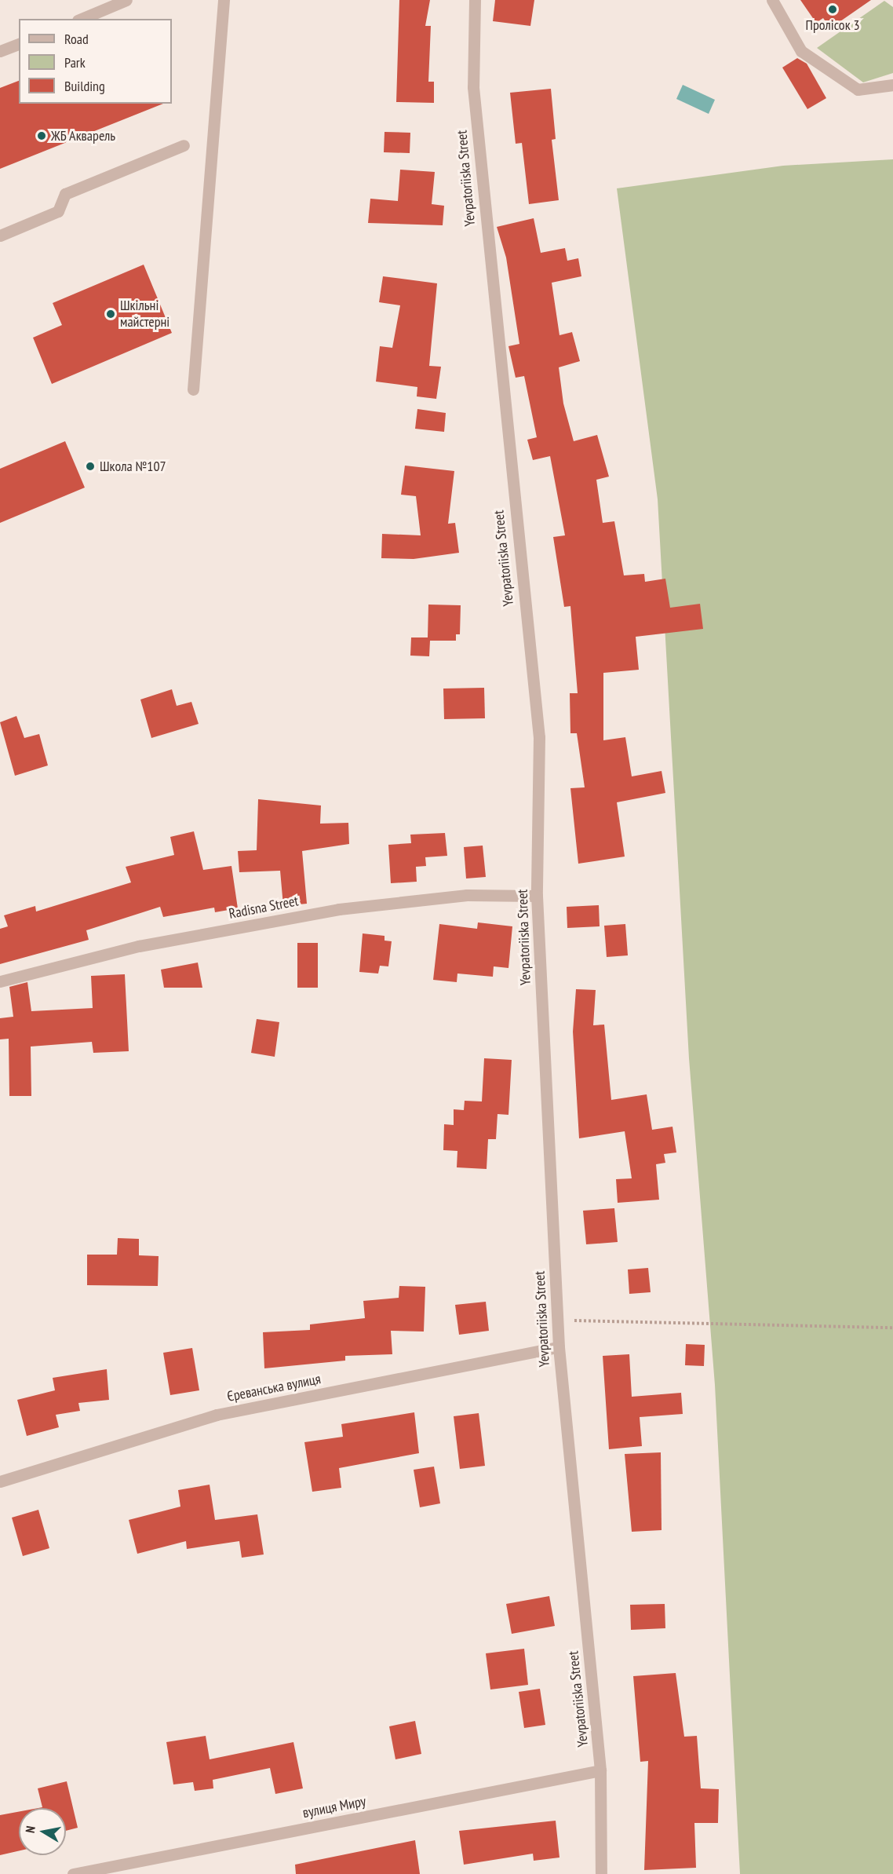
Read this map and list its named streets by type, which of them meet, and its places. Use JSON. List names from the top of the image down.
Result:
{
  "streets": {
    "street": [
      "Yevpatoriiska Street",
      "Radisna Street",
      "Єреванська вулиця",
      "вулиця Миру"
    ]
  },
  "crossings": [
    ["Yevpatoriiska Street", "Radisna Street"],
    ["Yevpatoriiska Street", "Єреванська вулиця"],
    ["Yevpatoriiska Street", "вулиця Миру"]
  ],
  "places": [
    "Пролісок 3",
    "ЖБ Акварель",
    "Шкільні майстерні",
    "Школа №107"
  ],
  "legend": ["Road", "Park", "Building"],
  "north": "left"
}
